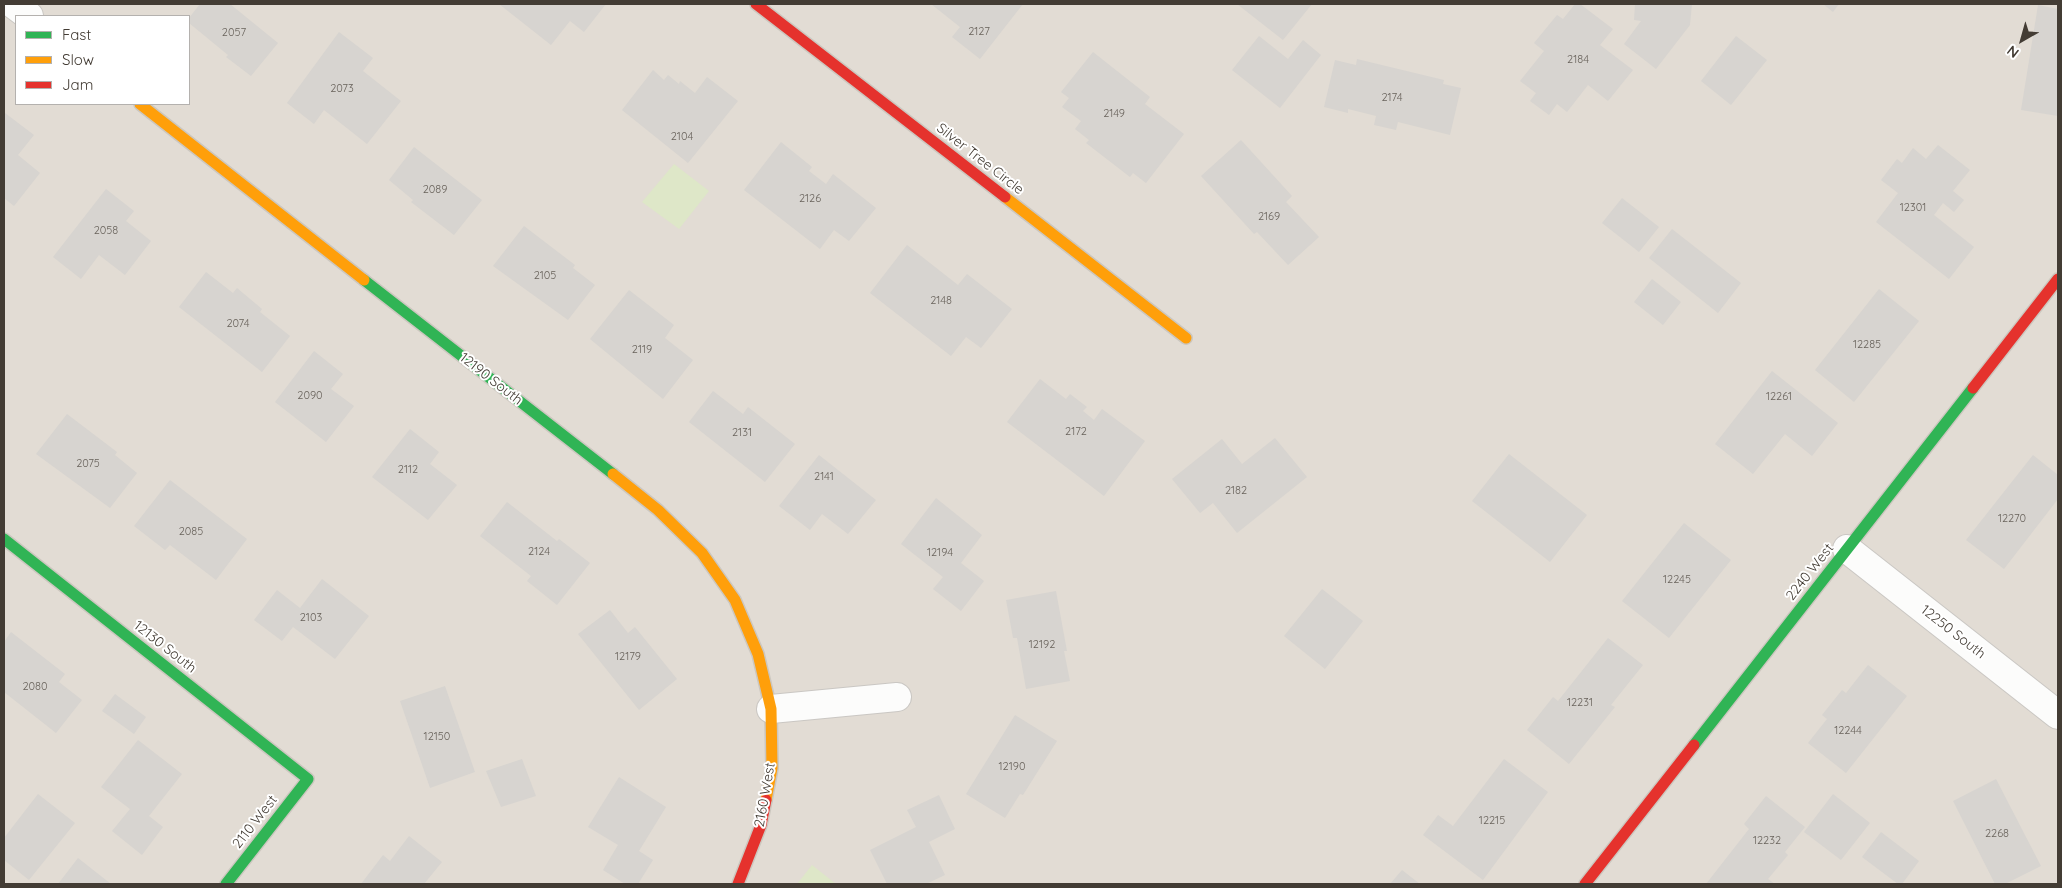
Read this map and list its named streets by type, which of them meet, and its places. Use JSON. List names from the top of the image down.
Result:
{
  "streets": {
    "street": [
      "Silver Tree Circle",
      "12190 South",
      "2240 West",
      "12250 South",
      "12130 South",
      "2160 West",
      "2110 West"
    ]
  },
  "crossings": [
    ["12190 South", "2160 West"],
    ["2240 West", "12250 South"],
    ["12130 South", "2110 West"]
  ],
  "house_numbers": [
    "2127",
    "2057",
    "2184",
    "2073",
    "2174",
    "2149",
    "2104",
    "2089",
    "2126",
    "12301",
    "2169",
    "2058",
    "2105",
    "2148",
    "2074",
    "12285",
    "2119",
    "2090",
    "12261",
    "2172",
    "2131",
    "2075",
    "2112",
    "2141",
    "2182",
    "12270",
    "2085",
    "2124",
    "12194",
    "12245",
    "2103",
    "12192",
    "12179",
    "2080",
    "12231",
    "12244",
    "12150",
    "12190",
    "12215",
    "2268",
    "12232"
  ],
  "legend": ["Fast", "Slow", "Jam"],
  "north": "bottom left"
}
